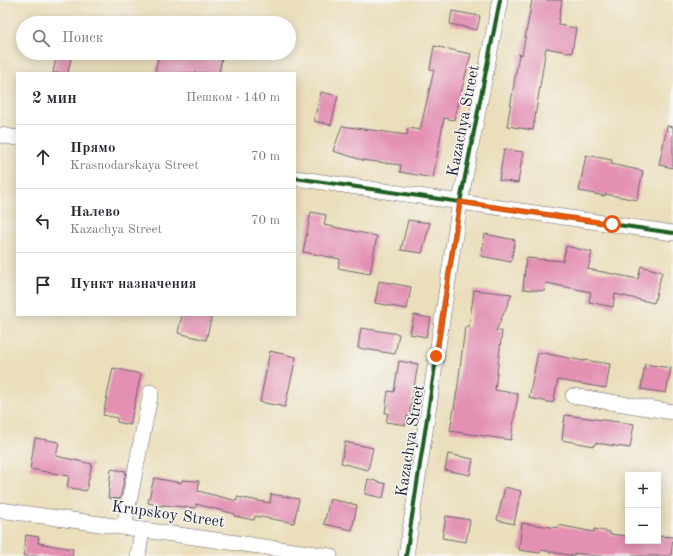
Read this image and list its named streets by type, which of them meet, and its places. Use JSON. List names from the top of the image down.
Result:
{
  "streets": {
    "street": ["Kazachya Street", "Krupskoy Street"]
  },
  "page": {
    "search": "Поиск",
    "heading": ["2 мин", "Пешком · 140 m"],
    "list": [
      ["Прямо", "Krasnodarskaya Street", "70 m"],
      ["Налево", "Kazachya Street", "70 m"],
      "Пункт назначения"
    ],
    "map_buttons": ["+", "−"]
  }
}
